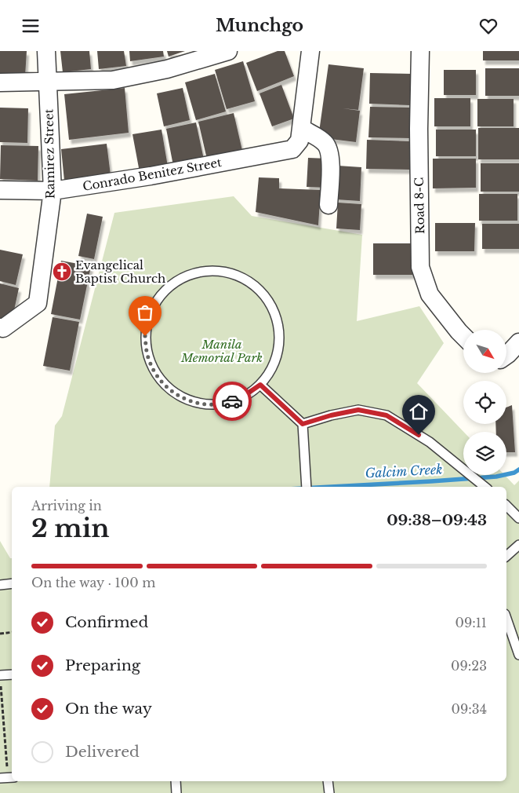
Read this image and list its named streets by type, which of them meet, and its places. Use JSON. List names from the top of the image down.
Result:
{
  "streets": {
    "street": ["Ramirez Street", "Conrado Benitez Street", "Road 8-C"]
  },
  "crossings": [
    ["Ramirez Street", "Conrado Benitez Street"]
  ],
  "water": ["Galcim Creek"],
  "parks": ["Manila Memorial Park"],
  "places": {
    "church": ["Evangelical Baptist Church"]
  },
  "north": "bottom right",
  "page": {
    "header": "Munchgo",
    "heading": ["2 min", "Arriving in", "09:38–09:43"],
    "bar": "On the way · 100 m",
    "list": [
      ["Confirmed", "09:11"],
      ["Preparing", "09:23"],
      ["On the way", "09:34"],
      "Delivered"
    ]
  }
}
